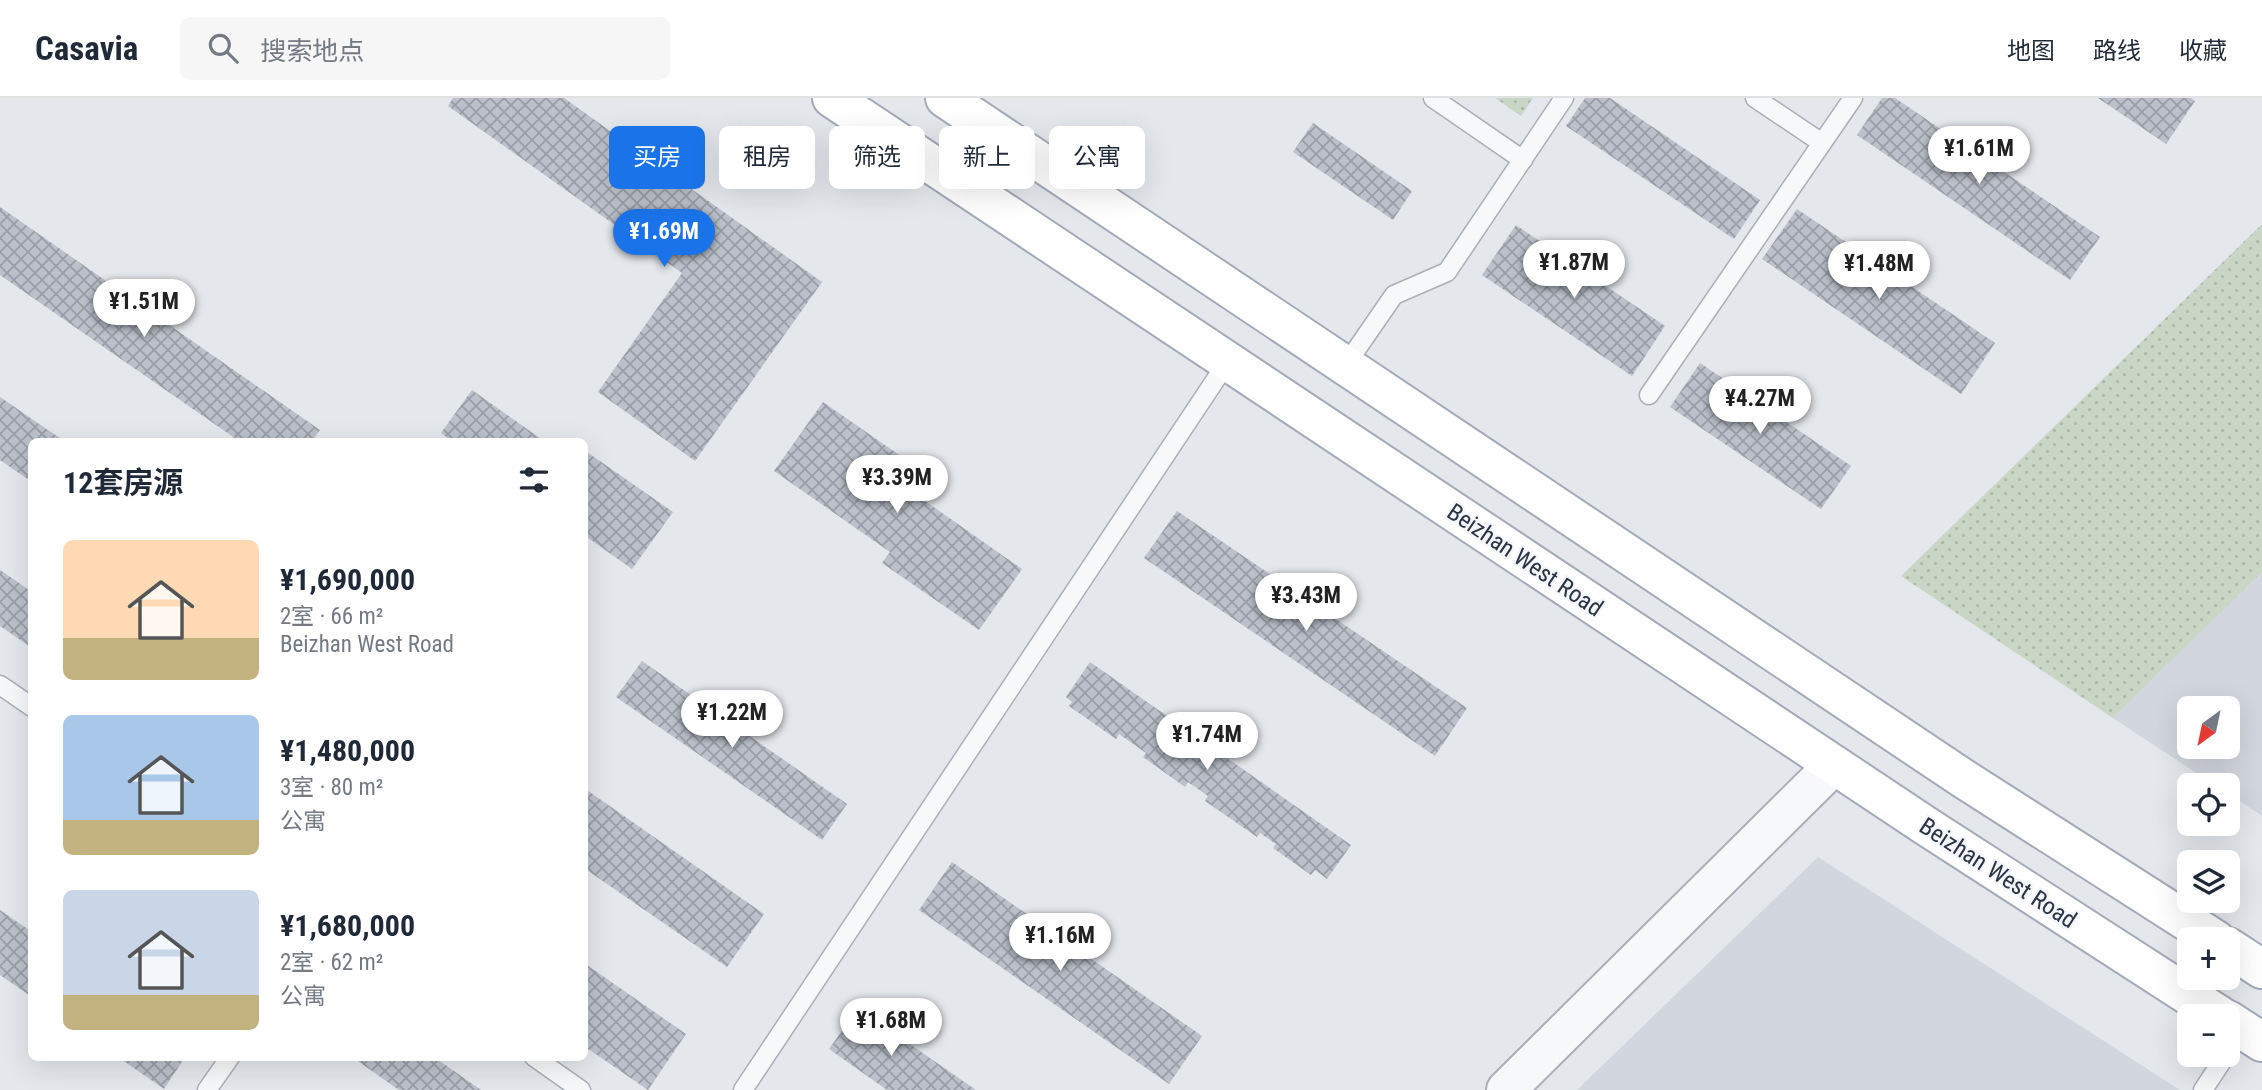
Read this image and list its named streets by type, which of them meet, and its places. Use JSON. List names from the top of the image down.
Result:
{
  "streets": {
    "main road": ["Beizhan West Road"]
  },
  "north": "bottom left",
  "page": {
    "header": "Casavia",
    "search": "搜索地点",
    "nav": ["地图", "路线", "收藏"],
    "price": [
      "¥1.61M",
      "¥1.69M",
      "¥1.87M",
      "¥1.48M",
      "¥1.51M",
      "¥4.27M",
      "¥3.39M",
      "¥3.43M",
      "¥1.22M",
      "¥1.74M",
      "¥1.16M",
      "¥1.68M"
    ],
    "chip": [
      "买房",
      "租房",
      "筛选",
      "新上",
      "公寓"
    ],
    "heading": "12套房源",
    "list": [
      {
        "name": "¥1,690,000",
        "note": "2室 · 66 m² · Beizhan West Road"
      },
      {
        "name": "¥1,480,000",
        "note": "3室 · 80 m² · 公寓"
      },
      {
        "name": "¥1,680,000",
        "note": "2室 · 62 m² · 公寓"
      }
    ],
    "map_buttons": ["+", "−"]
  }
}
